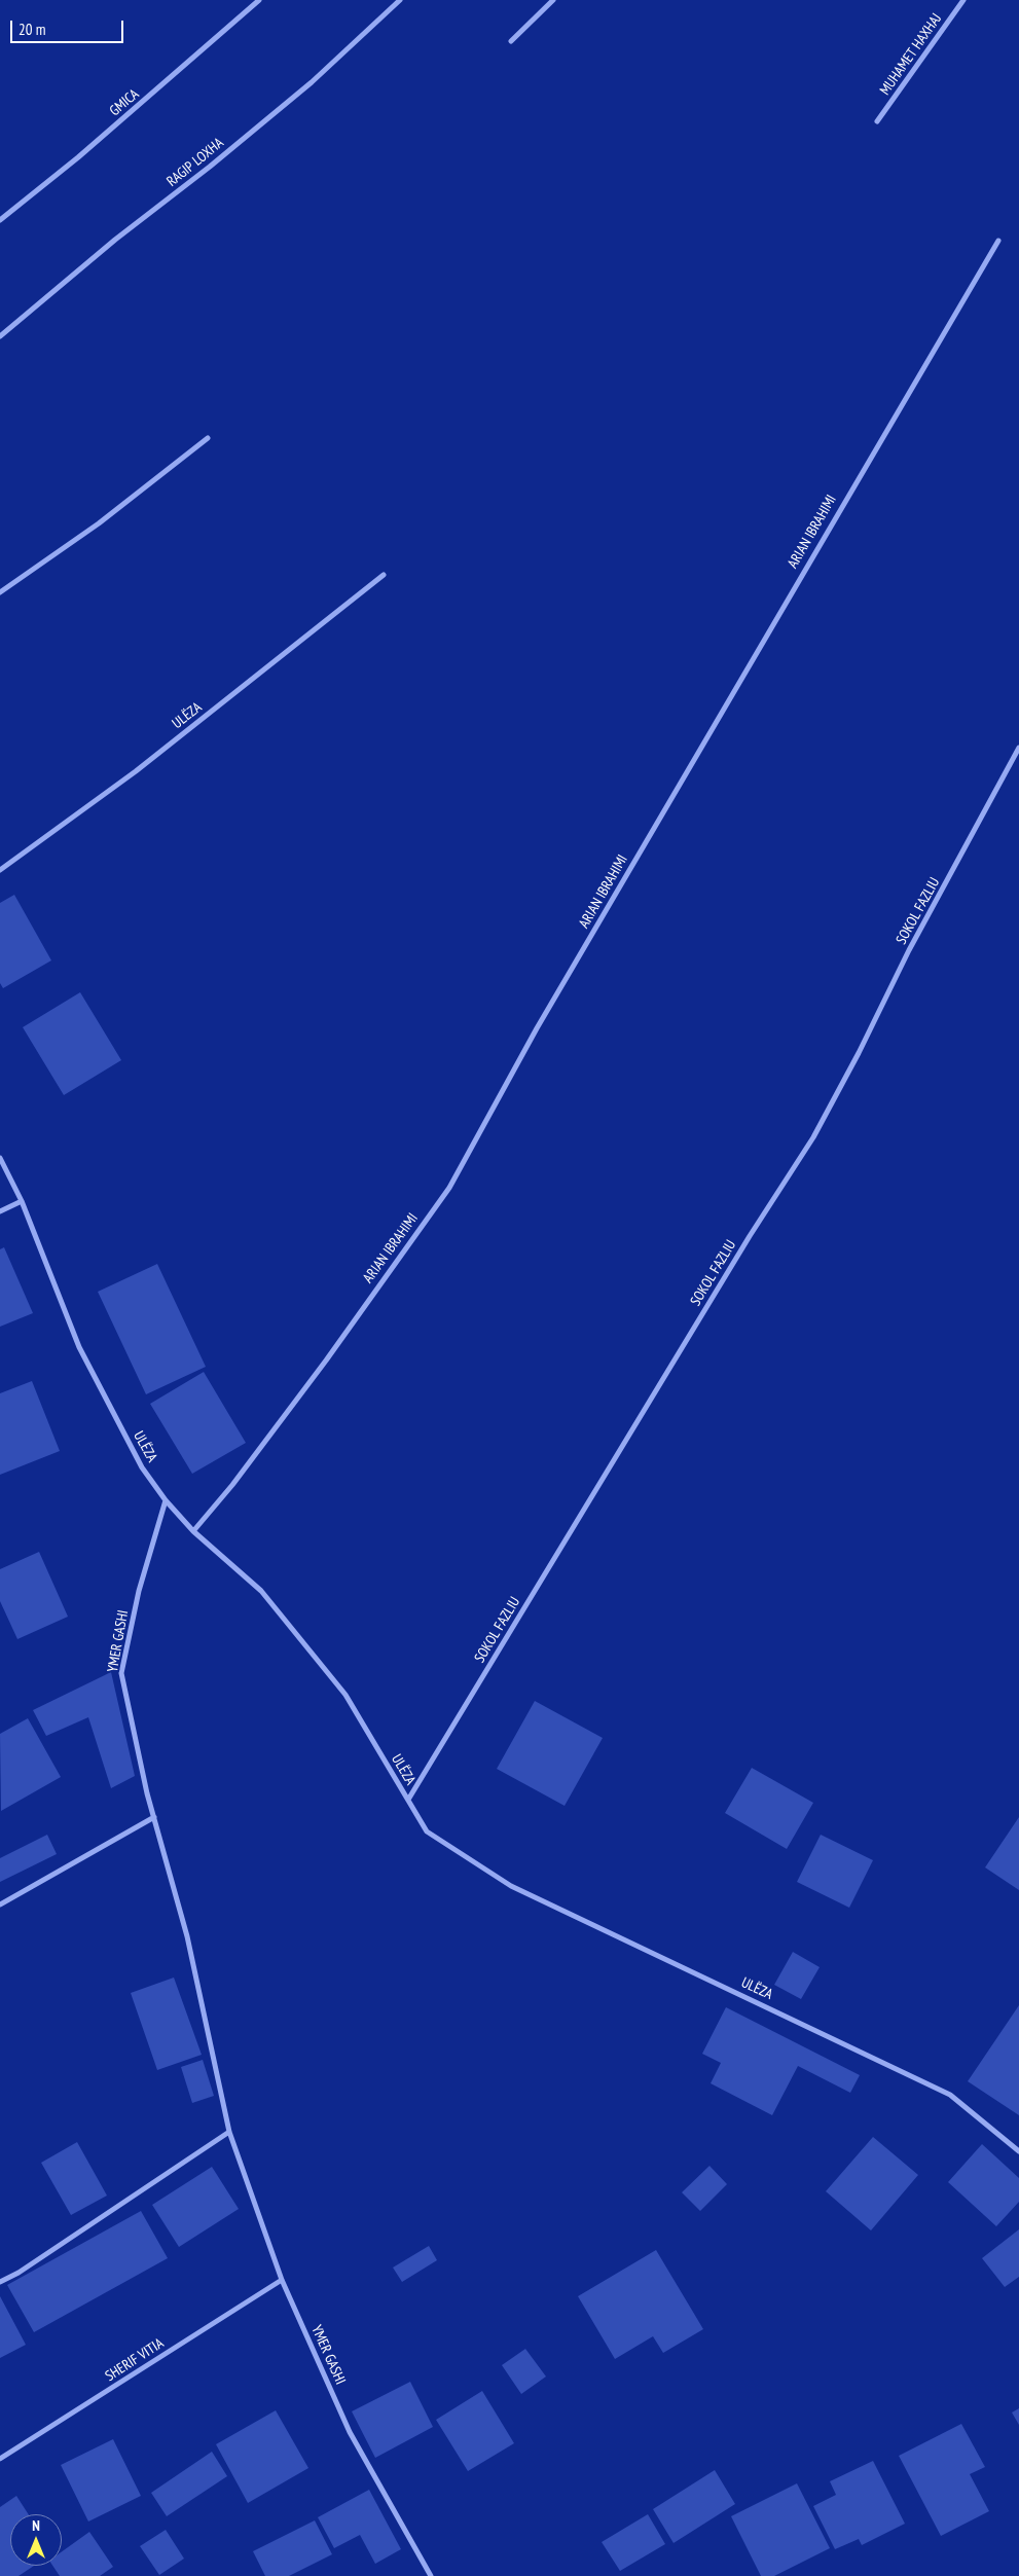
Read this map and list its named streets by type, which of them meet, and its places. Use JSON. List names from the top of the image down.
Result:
{
  "streets": {
    "street": [
      "MUHAMET HAXHAJ",
      "GMICA",
      "RAGIP LOXHA",
      "ARIAN IBRAHIMI",
      "ULËZA",
      "SOKOL FAZLIU",
      "YMER GASHI",
      "SHERIF VITIA"
    ]
  },
  "crossings": [
    ["ARIAN IBRAHIMI", "ULËZA"],
    ["ULËZA", "SOKOL FAZLIU"],
    ["ULËZA", "YMER GASHI"],
    ["YMER GASHI", "SHERIF VITIA"]
  ],
  "scale_bar": "20 m",
  "north": "top"
}
